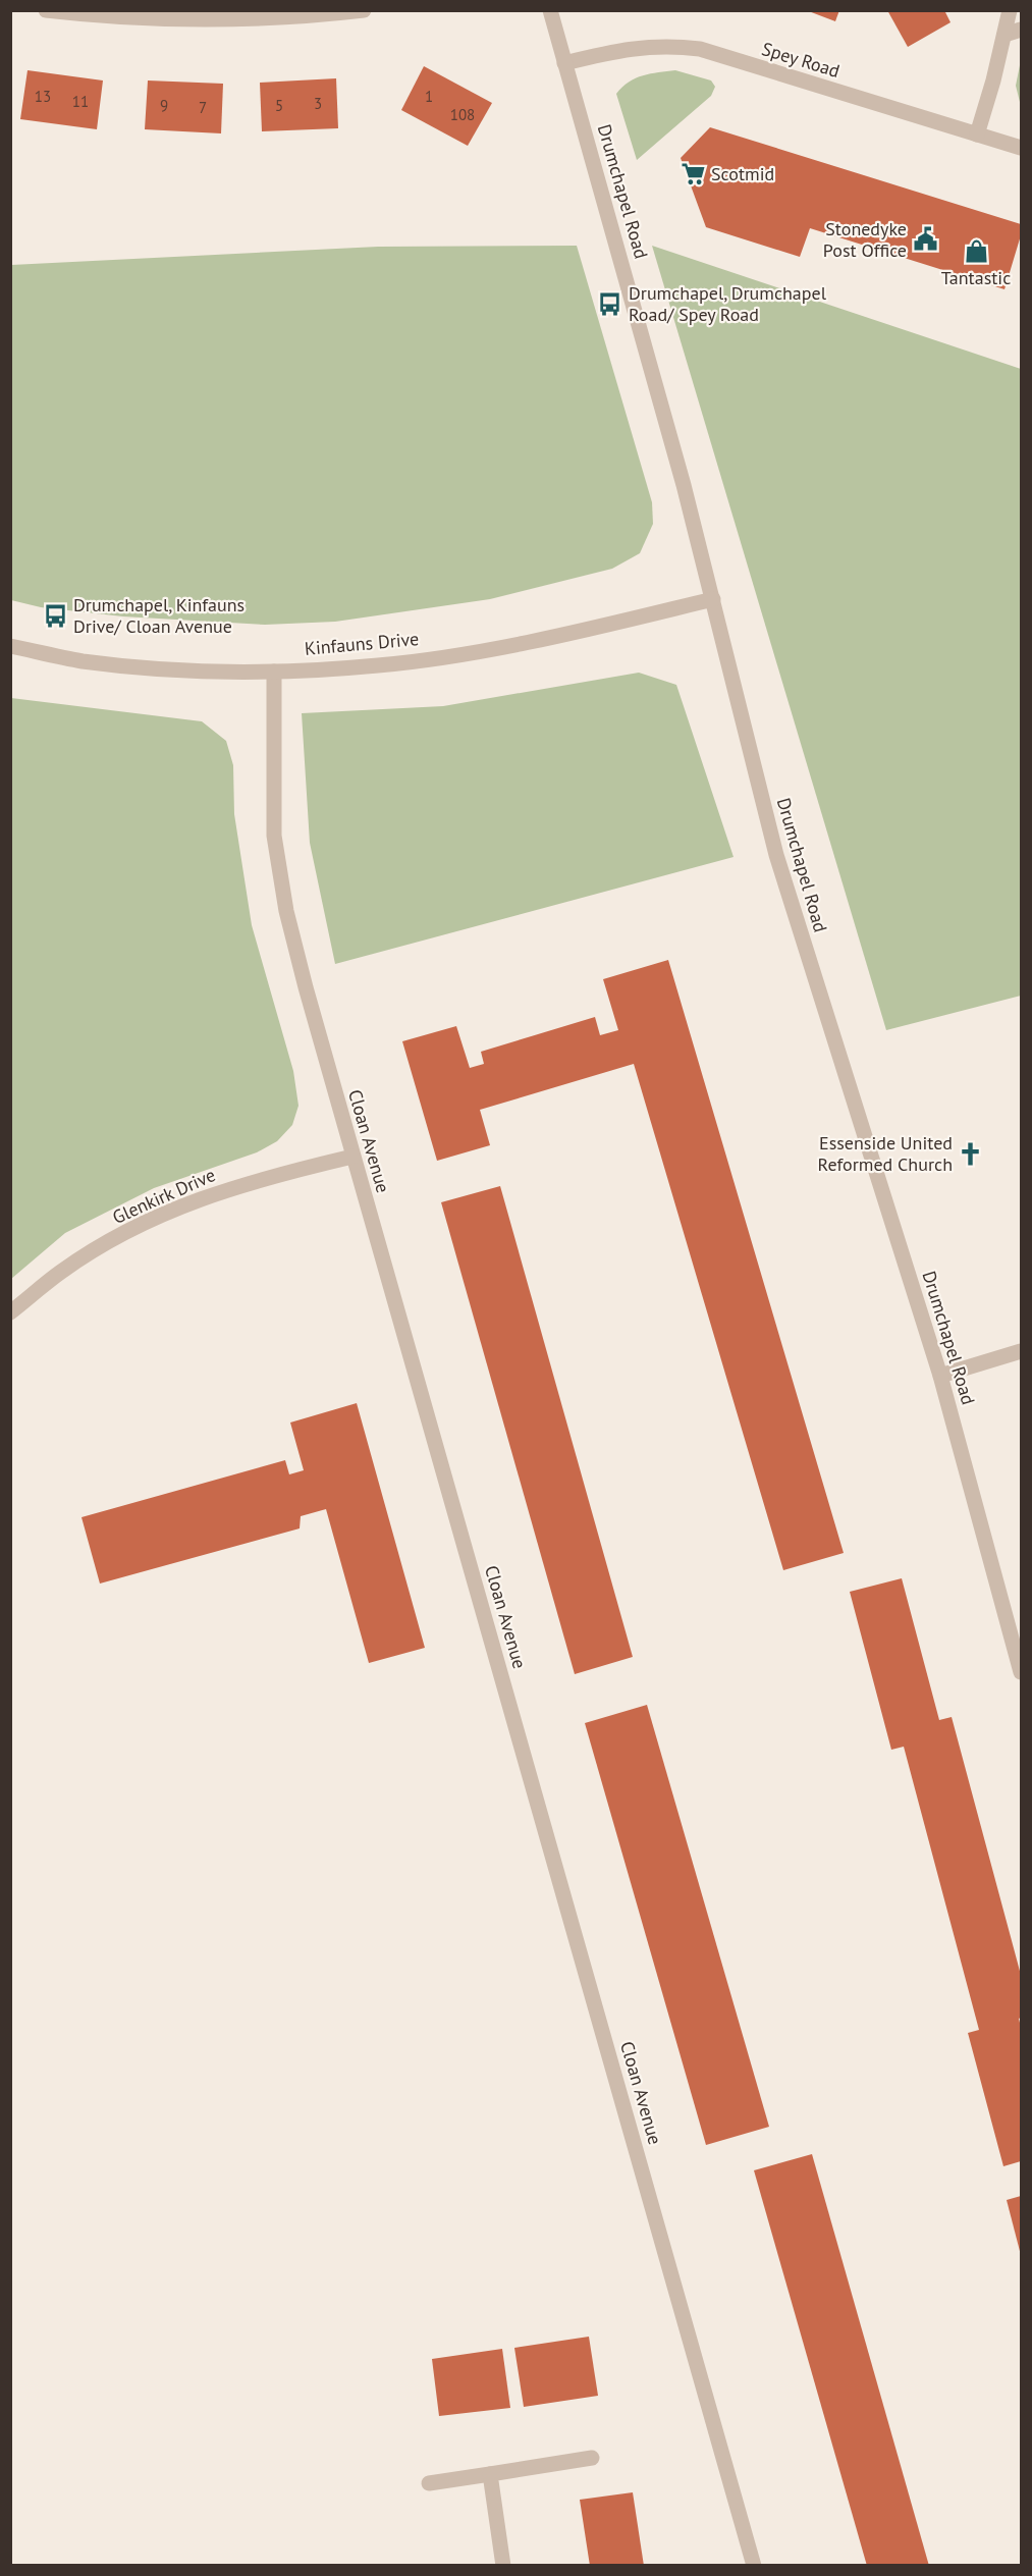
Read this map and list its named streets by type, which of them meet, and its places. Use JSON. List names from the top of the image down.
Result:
{
  "streets": {
    "street": [
      "Spey Road",
      "Drumchapel Road",
      "Kinfauns Drive",
      "Cloan Avenue",
      "Glenkirk Drive"
    ]
  },
  "crossings": [
    ["Spey Road", "Drumchapel Road"],
    ["Drumchapel Road", "Kinfauns Drive"],
    ["Kinfauns Drive", "Cloan Avenue"],
    ["Cloan Avenue", "Glenkirk Drive"]
  ],
  "places": {
    "supermarket": ["Scotmid"],
    "public building": ["Stonedyke Post Office"],
    "shop": ["Tantastic"],
    "bus stop": ["Drumchapel, Drumchapel Road/ Spey Road", "Drumchapel, Kinfauns Drive/ Cloan Avenue"],
    "church": ["Essenside United Reformed Church"]
  },
  "house_numbers": [
    "13",
    "1",
    "11",
    "3",
    "9",
    "5",
    "7",
    "108"
  ]
}
